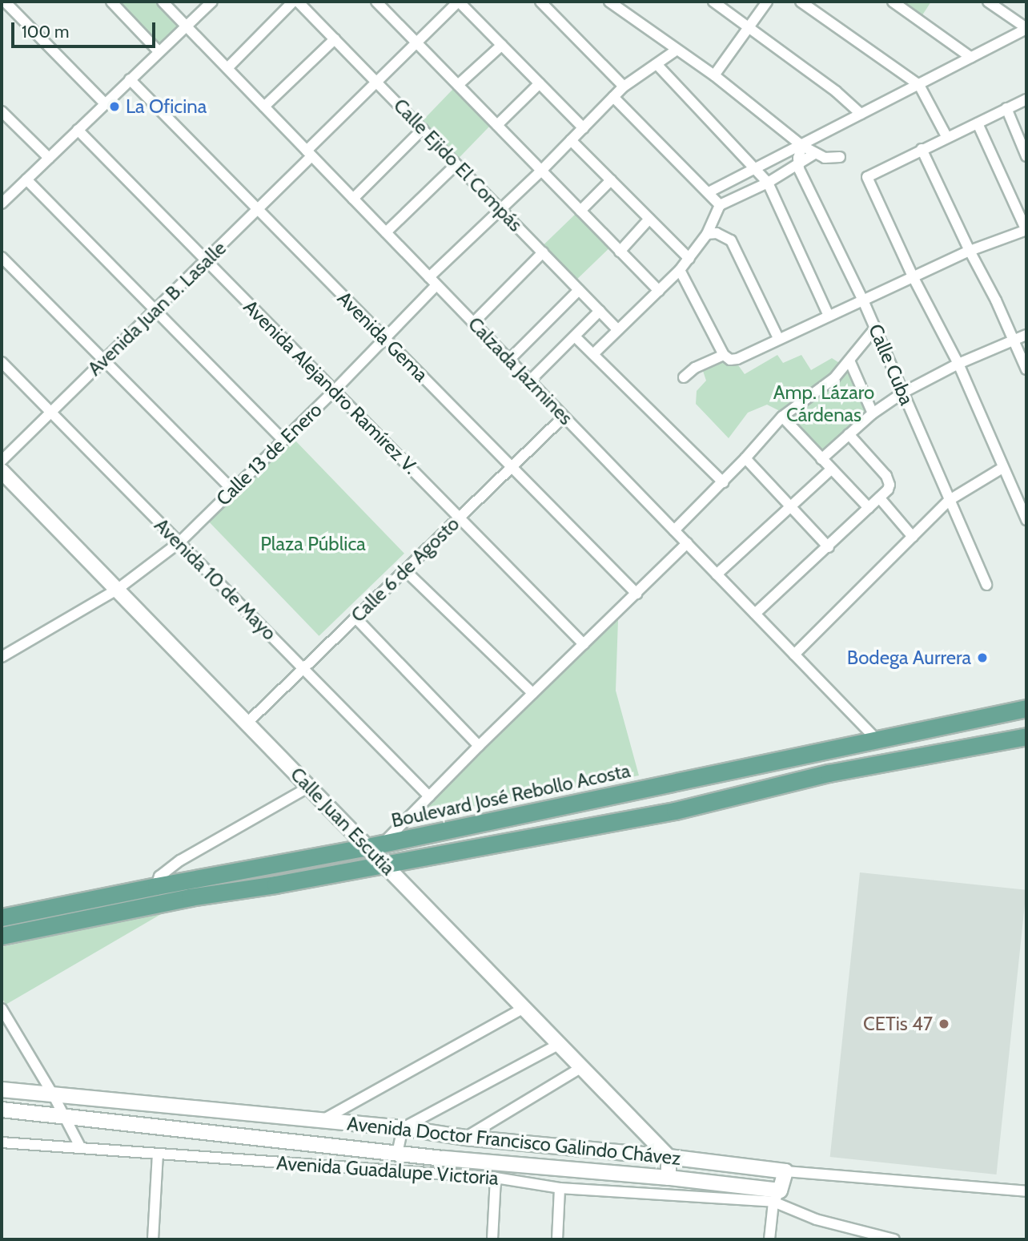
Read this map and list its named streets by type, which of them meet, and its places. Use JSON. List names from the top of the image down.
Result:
{
  "streets": {
    "main road": ["Boulevard José Rebollo Acosta"],
    "street": [
      "Calle Ejido El Compás",
      "Avenida Juan B. Lasalle",
      "Avenida Gema",
      "Calle Cuba",
      "Calzada Jazmines",
      "Avenida Alejandro Ramírez V.",
      "Calle 13 de Enero",
      "Calle 6 de Agosto",
      "Avenida 10 de Mayo",
      "Calle Juan Escutia",
      "Avenida Doctor Francisco Galindo Chávez",
      "Avenida Guadalupe Victoria"
    ]
  },
  "crossings": [
    ["Calle Ejido El Compás", "Avenida Juan B. Lasalle"],
    ["Avenida Juan B. Lasalle", "Avenida Gema"],
    ["Avenida Juan B. Lasalle", "Calzada Jazmines"],
    ["Avenida Juan B. Lasalle", "Avenida Alejandro Ramírez V."],
    ["Avenida Juan B. Lasalle", "Avenida 10 de Mayo"],
    ["Avenida Gema", "Calle 13 de Enero"],
    ["Avenida Gema", "Calle 6 de Agosto"],
    ["Calzada Jazmines", "Calle 13 de Enero"],
    ["Calzada Jazmines", "Calle 6 de Agosto"],
    ["Calzada Jazmines", "Boulevard José Rebollo Acosta"],
    ["Avenida Alejandro Ramírez V.", "Calle 13 de Enero"],
    ["Avenida Alejandro Ramírez V.", "Calle 6 de Agosto"],
    ["Calle 13 de Enero", "Avenida 10 de Mayo"],
    ["Calle 13 de Enero", "Calle Juan Escutia"],
    ["Calle 6 de Agosto", "Avenida 10 de Mayo"],
    ["Calle 6 de Agosto", "Calle Juan Escutia"],
    ["Boulevard José Rebollo Acosta", "Calle Juan Escutia"],
    ["Calle Juan Escutia", "Avenida Doctor Francisco Galindo Chávez"],
    ["Avenida Doctor Francisco Galindo Chávez", "Avenida Guadalupe Victoria"]
  ],
  "parks": ["Amp. Lázaro Cárdenas", "Plaza Pública"],
  "places": ["La Oficina", "Bodega Aurrera", "CETis 47"],
  "scale_bar": "100 m"
}
